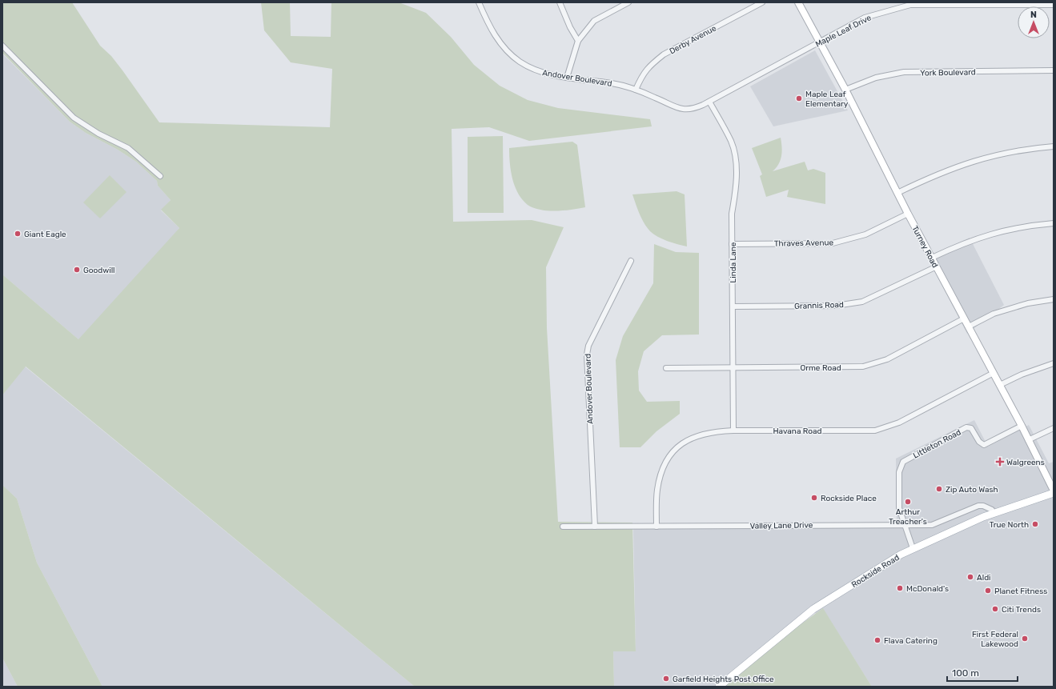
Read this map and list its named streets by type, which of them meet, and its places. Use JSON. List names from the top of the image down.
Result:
{
  "streets": {
    "main road": ["Turney Road", "Rockside Road"],
    "street": [
      "Maple Leaf Drive",
      "Derby Avenue",
      "York Boulevard",
      "Andover Boulevard",
      "Thraves Avenue",
      "Linda Lane",
      "Grannis Road",
      "Orme Road",
      "Havana Road",
      "Littleton Road",
      "Valley Lane Drive"
    ]
  },
  "crossings": [
    ["Maple Leaf Drive", "Andover Boulevard"],
    ["Maple Leaf Drive", "Turney Road"],
    ["Maple Leaf Drive", "Linda Lane"],
    ["Derby Avenue", "Andover Boulevard"],
    ["York Boulevard", "Turney Road"],
    ["Andover Boulevard", "Valley Lane Drive"],
    ["Thraves Avenue", "Turney Road"],
    ["Thraves Avenue", "Linda Lane"],
    ["Turney Road", "Grannis Road"],
    ["Turney Road", "Orme Road"],
    ["Turney Road", "Havana Road"],
    ["Turney Road", "Littleton Road"],
    ["Turney Road", "Rockside Road"],
    ["Linda Lane", "Grannis Road"],
    ["Linda Lane", "Orme Road"],
    ["Linda Lane", "Havana Road"],
    ["Havana Road", "Valley Lane Drive"],
    ["Littleton Road", "Valley Lane Drive"],
    ["Valley Lane Drive", "Rockside Road"]
  ],
  "places": {
    "other": [
      "Maple Leaf Elementary",
      "Giant Eagle",
      "Goodwill",
      "Zip Auto Wash",
      "Rockside Place",
      "Arthur Treacher's",
      "True North",
      "Aldi",
      "McDonald's",
      "Planet Fitness",
      "Citi Trends",
      "First Federal Lakewood",
      "Flava Catering",
      "Garfield Heights Post Office"
    ],
    "health": ["Walgreens"]
  },
  "scale_bar": "100 m",
  "north": "top"
}
